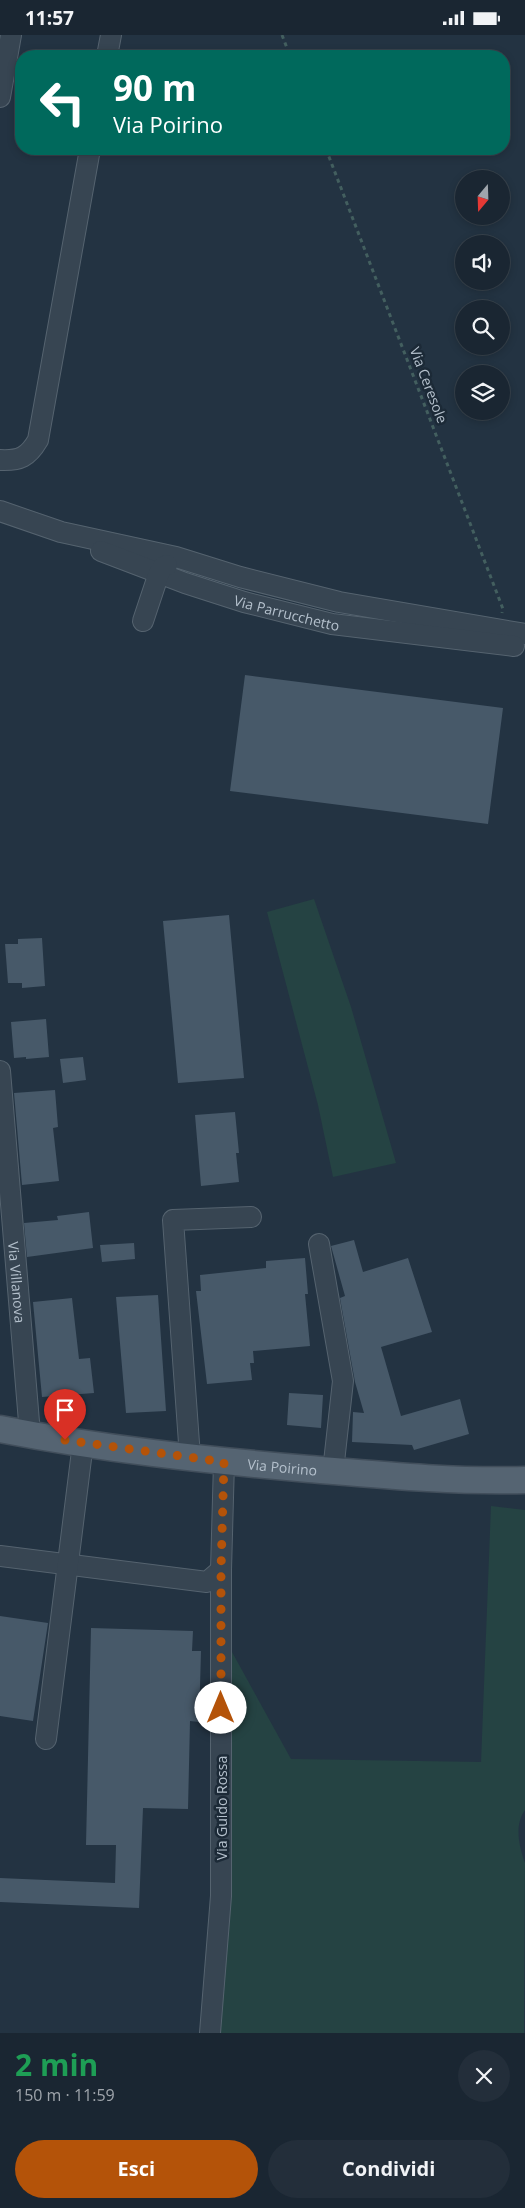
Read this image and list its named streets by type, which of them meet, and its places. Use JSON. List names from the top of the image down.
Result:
{
  "streets": {
    "main road": ["Via Poirino"],
    "street": ["Via Parrucchetto", "Via Villanova", "Via Guido Rossa"],
    "path": ["Via Ceresole"]
  },
  "crossings": [
    ["Via Ceresole", "Via Parrucchetto"],
    ["Via Villanova", "Via Poirino"],
    ["Via Poirino", "Via Guido Rossa"]
  ],
  "north": "bottom",
  "page": {
    "status": "11:57",
    "turn": ["90 m", "Via Poirino"],
    "heading": ["2 min", "150 m · 11:59"],
    "buttons": ["Esci", "Condividi"]
  }
}
